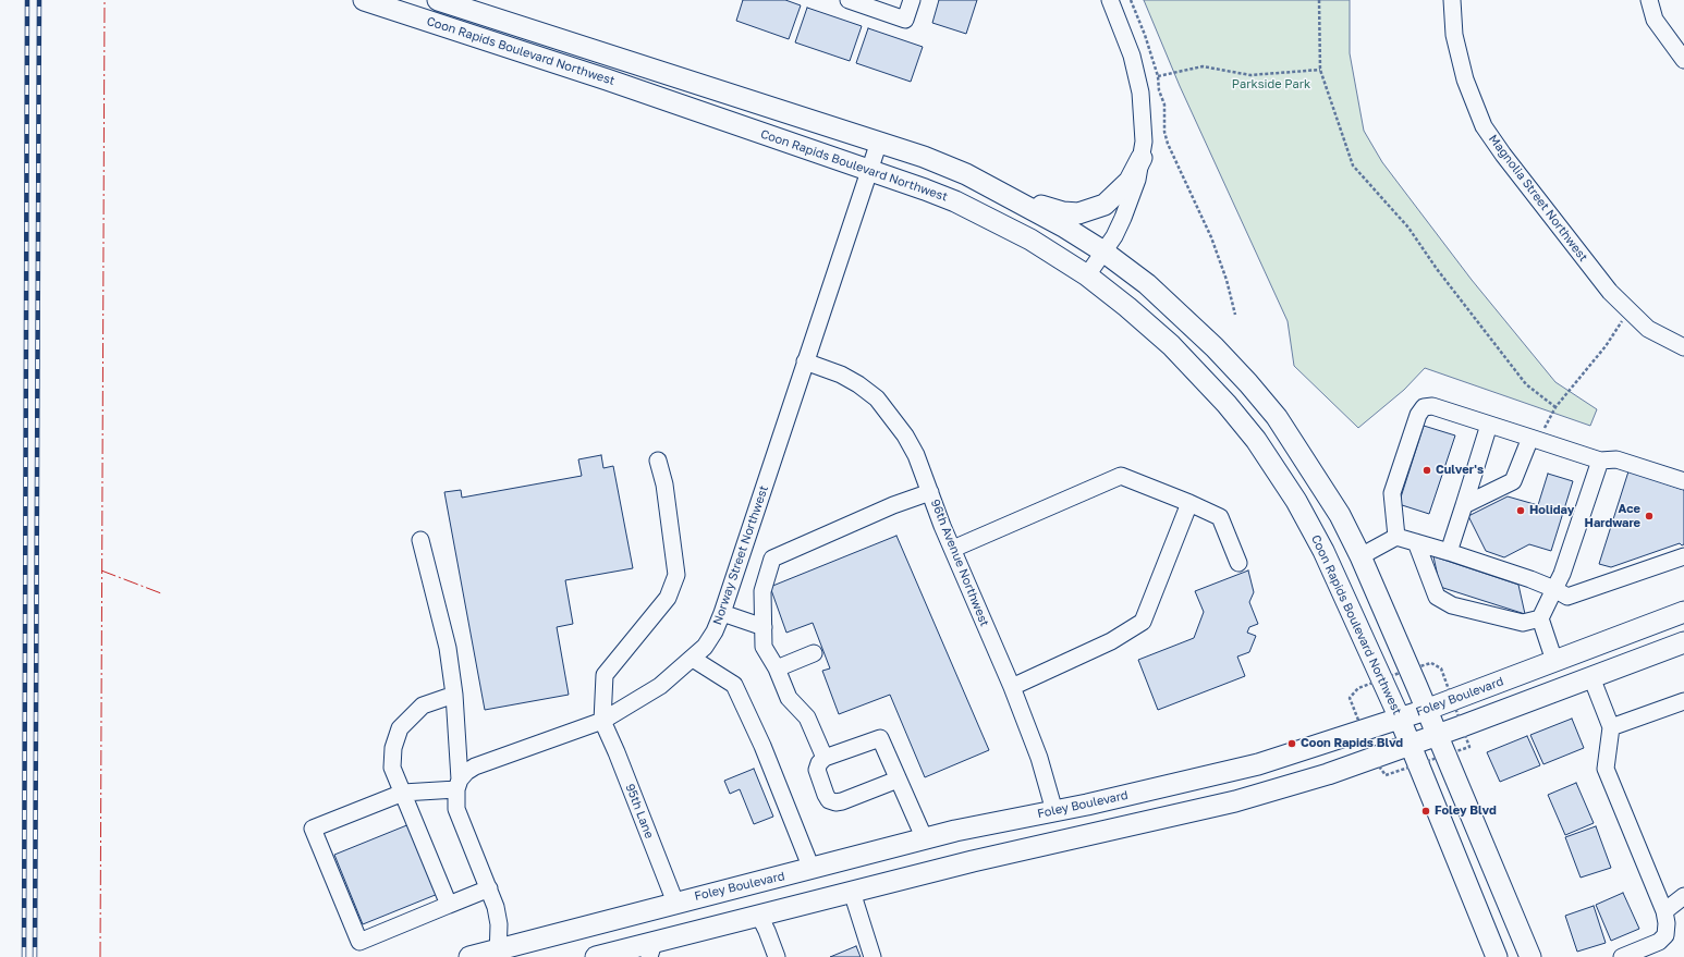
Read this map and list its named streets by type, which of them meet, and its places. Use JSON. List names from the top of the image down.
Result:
{
  "streets": {
    "main road": ["Coon Rapids Boulevard Northwest", "Foley Boulevard"],
    "street": [
      "Magnolia Street Northwest",
      "Norway Street Northwest",
      "96th Avenue Northwest",
      "95th Lane"
    ]
  },
  "crossings": [
    ["Coon Rapids Boulevard Northwest", "Norway Street Northwest"],
    ["Coon Rapids Boulevard Northwest", "Foley Boulevard"],
    ["Norway Street Northwest", "96th Avenue Northwest"],
    ["Norway Street Northwest", "95th Lane"],
    ["96th Avenue Northwest", "Foley Boulevard"],
    ["Foley Boulevard", "95th Lane"]
  ],
  "parks": ["Parkside Park"],
  "places": [
    "Culver's",
    "Holiday",
    "Ace Hardware",
    "Coon Rapids Blvd",
    "Foley Blvd"
  ]
}
